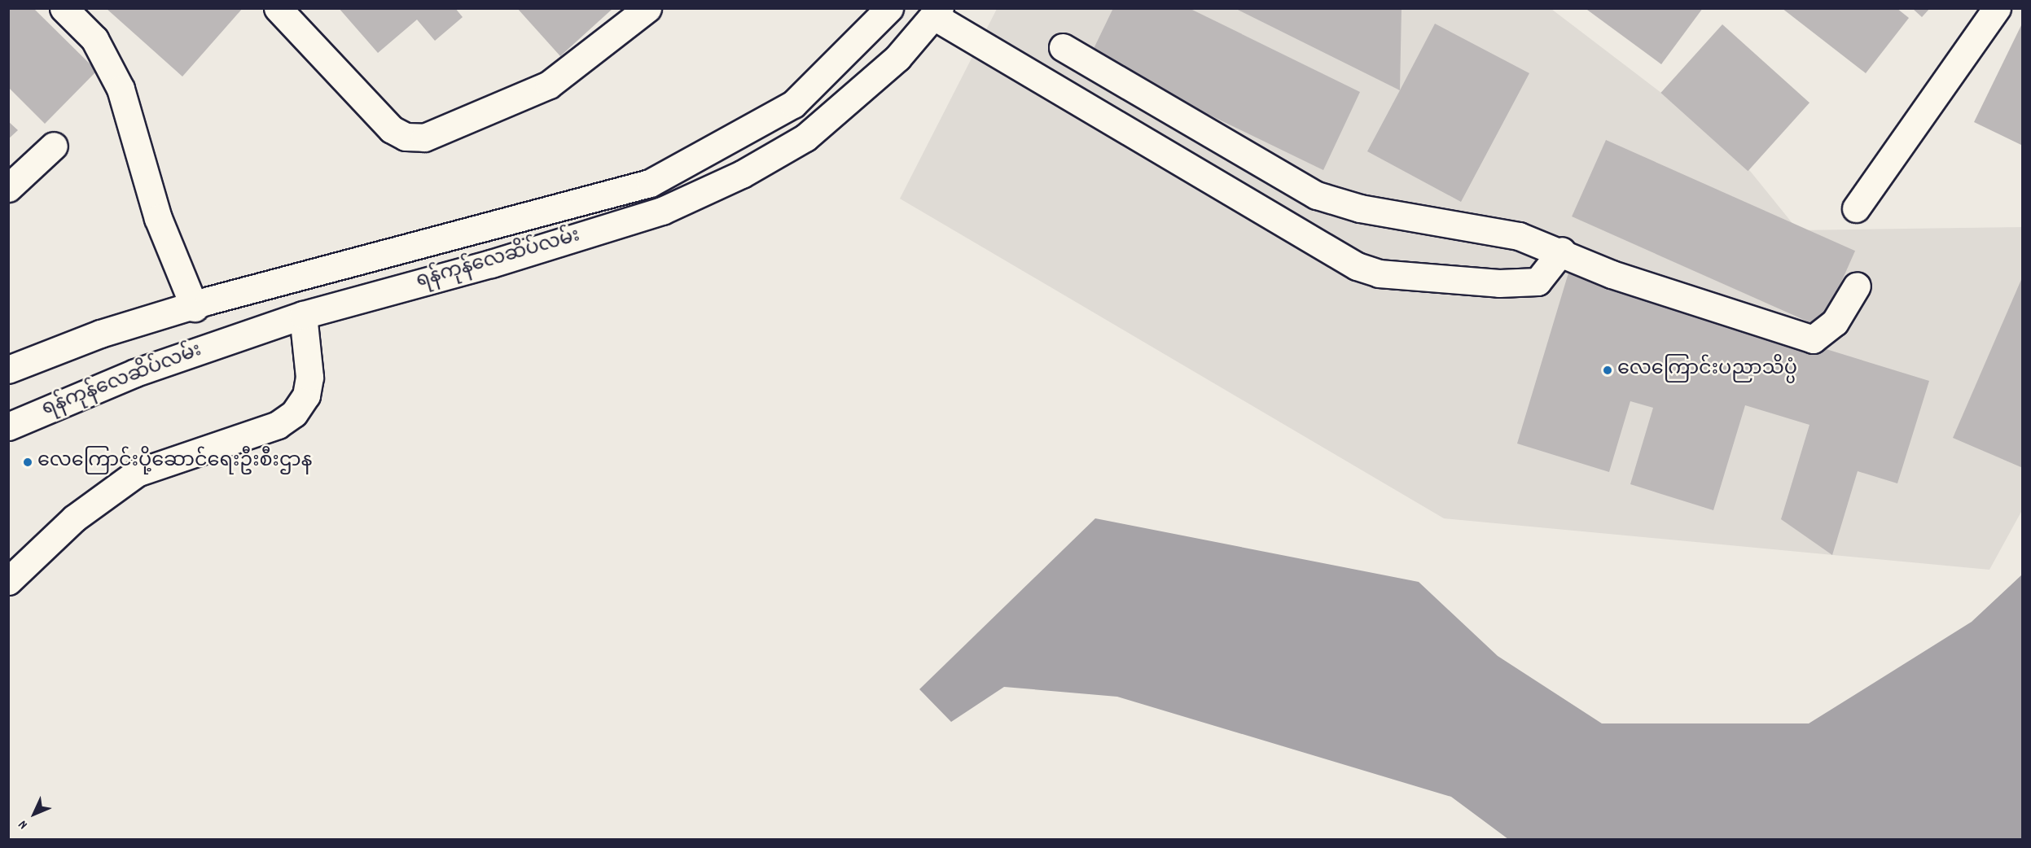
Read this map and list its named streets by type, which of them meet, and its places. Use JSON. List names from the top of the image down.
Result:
{
  "streets": {
    "main road": ["ရန်ကုန်လေဆိပ်လမ်း"]
  },
  "places": ["လေကြောင်းပညာသိပ္ပံ", "လေကြောင်းပို့ဆောင်ရေးဦးစီးဌာန"],
  "north": "bottom left"
}
